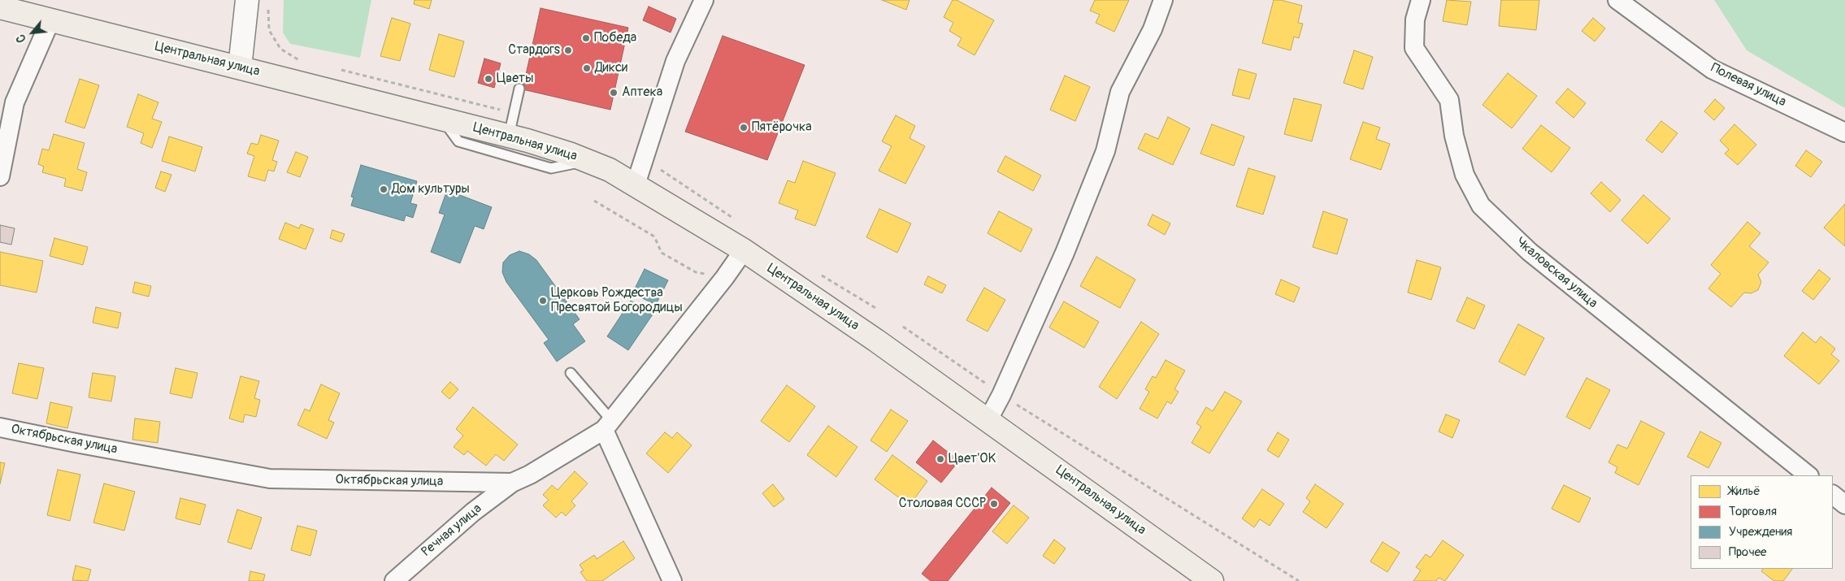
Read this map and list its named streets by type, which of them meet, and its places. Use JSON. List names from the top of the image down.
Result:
{
  "streets": {
    "main road": ["Центральная улица"],
    "street": [
      "Полевая улица",
      "Чкаловская улица",
      "Октябрьская улица",
      "Речная улица"
    ]
  },
  "crossings": [
    ["Октябрьская улица", "Речная улица"]
  ],
  "places": [
    "Победа",
    "Стардогs",
    "Дикси",
    "Цветы",
    "Аптека",
    "Пятёрочка",
    "Дом культуры",
    "Церковь Рождества Пресвятой Богородицы",
    "Цвет'OK",
    "Столовая СССР"
  ],
  "legend": [
    "Жильё",
    "Торговля",
    "Учреждения",
    "Прочее"
  ],
  "north": "bottom left"
}
